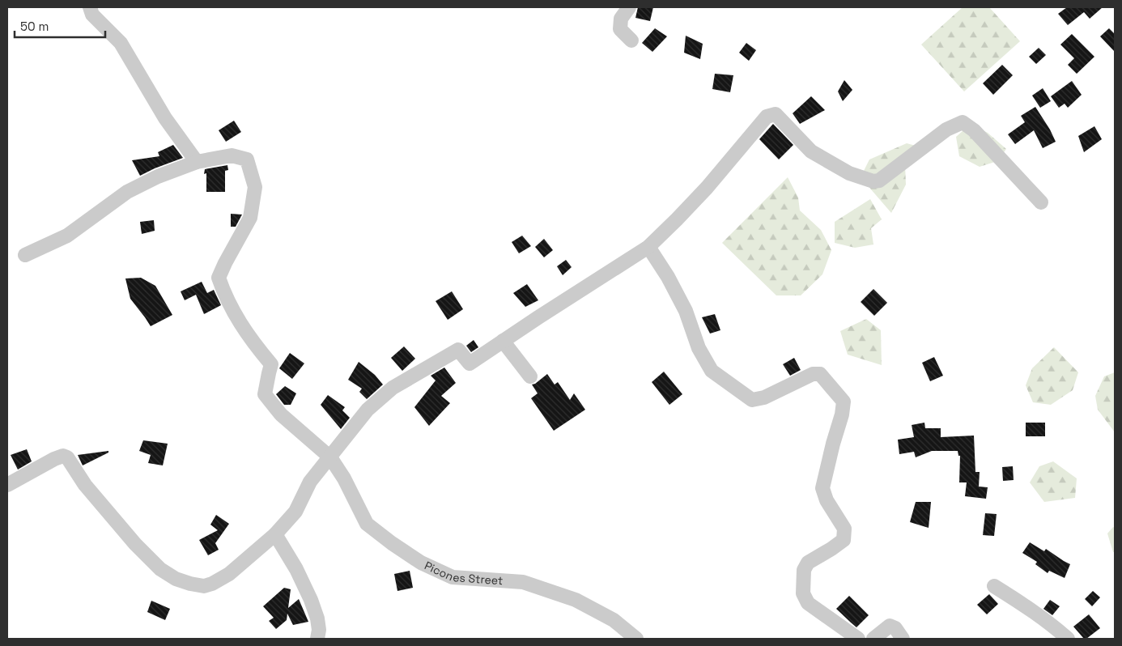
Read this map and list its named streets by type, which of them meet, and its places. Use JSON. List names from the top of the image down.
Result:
{
  "streets": {
    "street": ["Picones Street"]
  },
  "scale_bar": "50 m"
}
